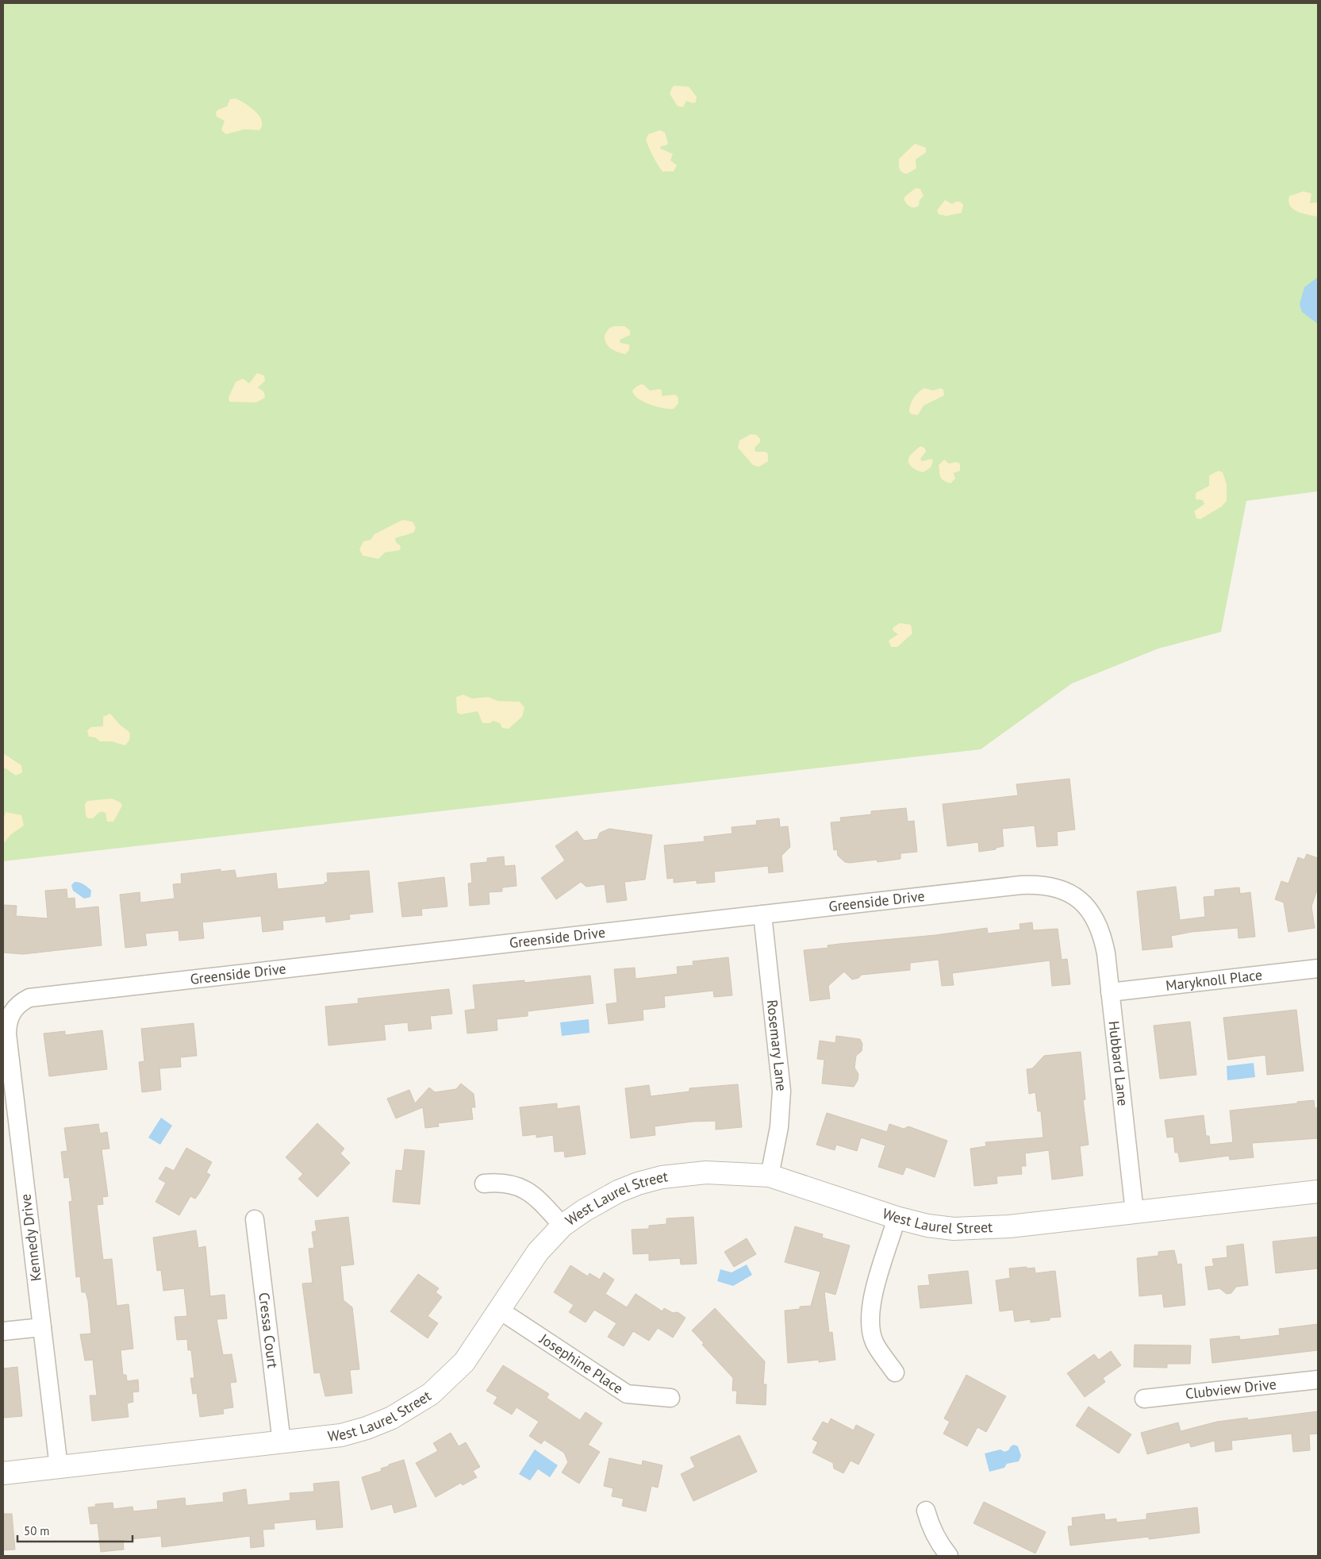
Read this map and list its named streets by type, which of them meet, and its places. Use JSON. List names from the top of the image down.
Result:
{
  "streets": {
    "street": [
      "Greenside Drive",
      "Maryknoll Place",
      "Rosemary Lane",
      "Hubbard Lane",
      "West Laurel Street",
      "Kennedy Drive",
      "Cressa Court",
      "Josephine Place",
      "Clubview Drive"
    ]
  },
  "crossings": [
    ["Greenside Drive", "Rosemary Lane"],
    ["Greenside Drive", "Hubbard Lane"],
    ["Greenside Drive", "Kennedy Drive"],
    ["Maryknoll Place", "Hubbard Lane"],
    ["Rosemary Lane", "West Laurel Street"],
    ["Hubbard Lane", "West Laurel Street"],
    ["West Laurel Street", "Kennedy Drive"],
    ["West Laurel Street", "Cressa Court"],
    ["West Laurel Street", "Josephine Place"]
  ],
  "scale_bar": "50 m"
}
